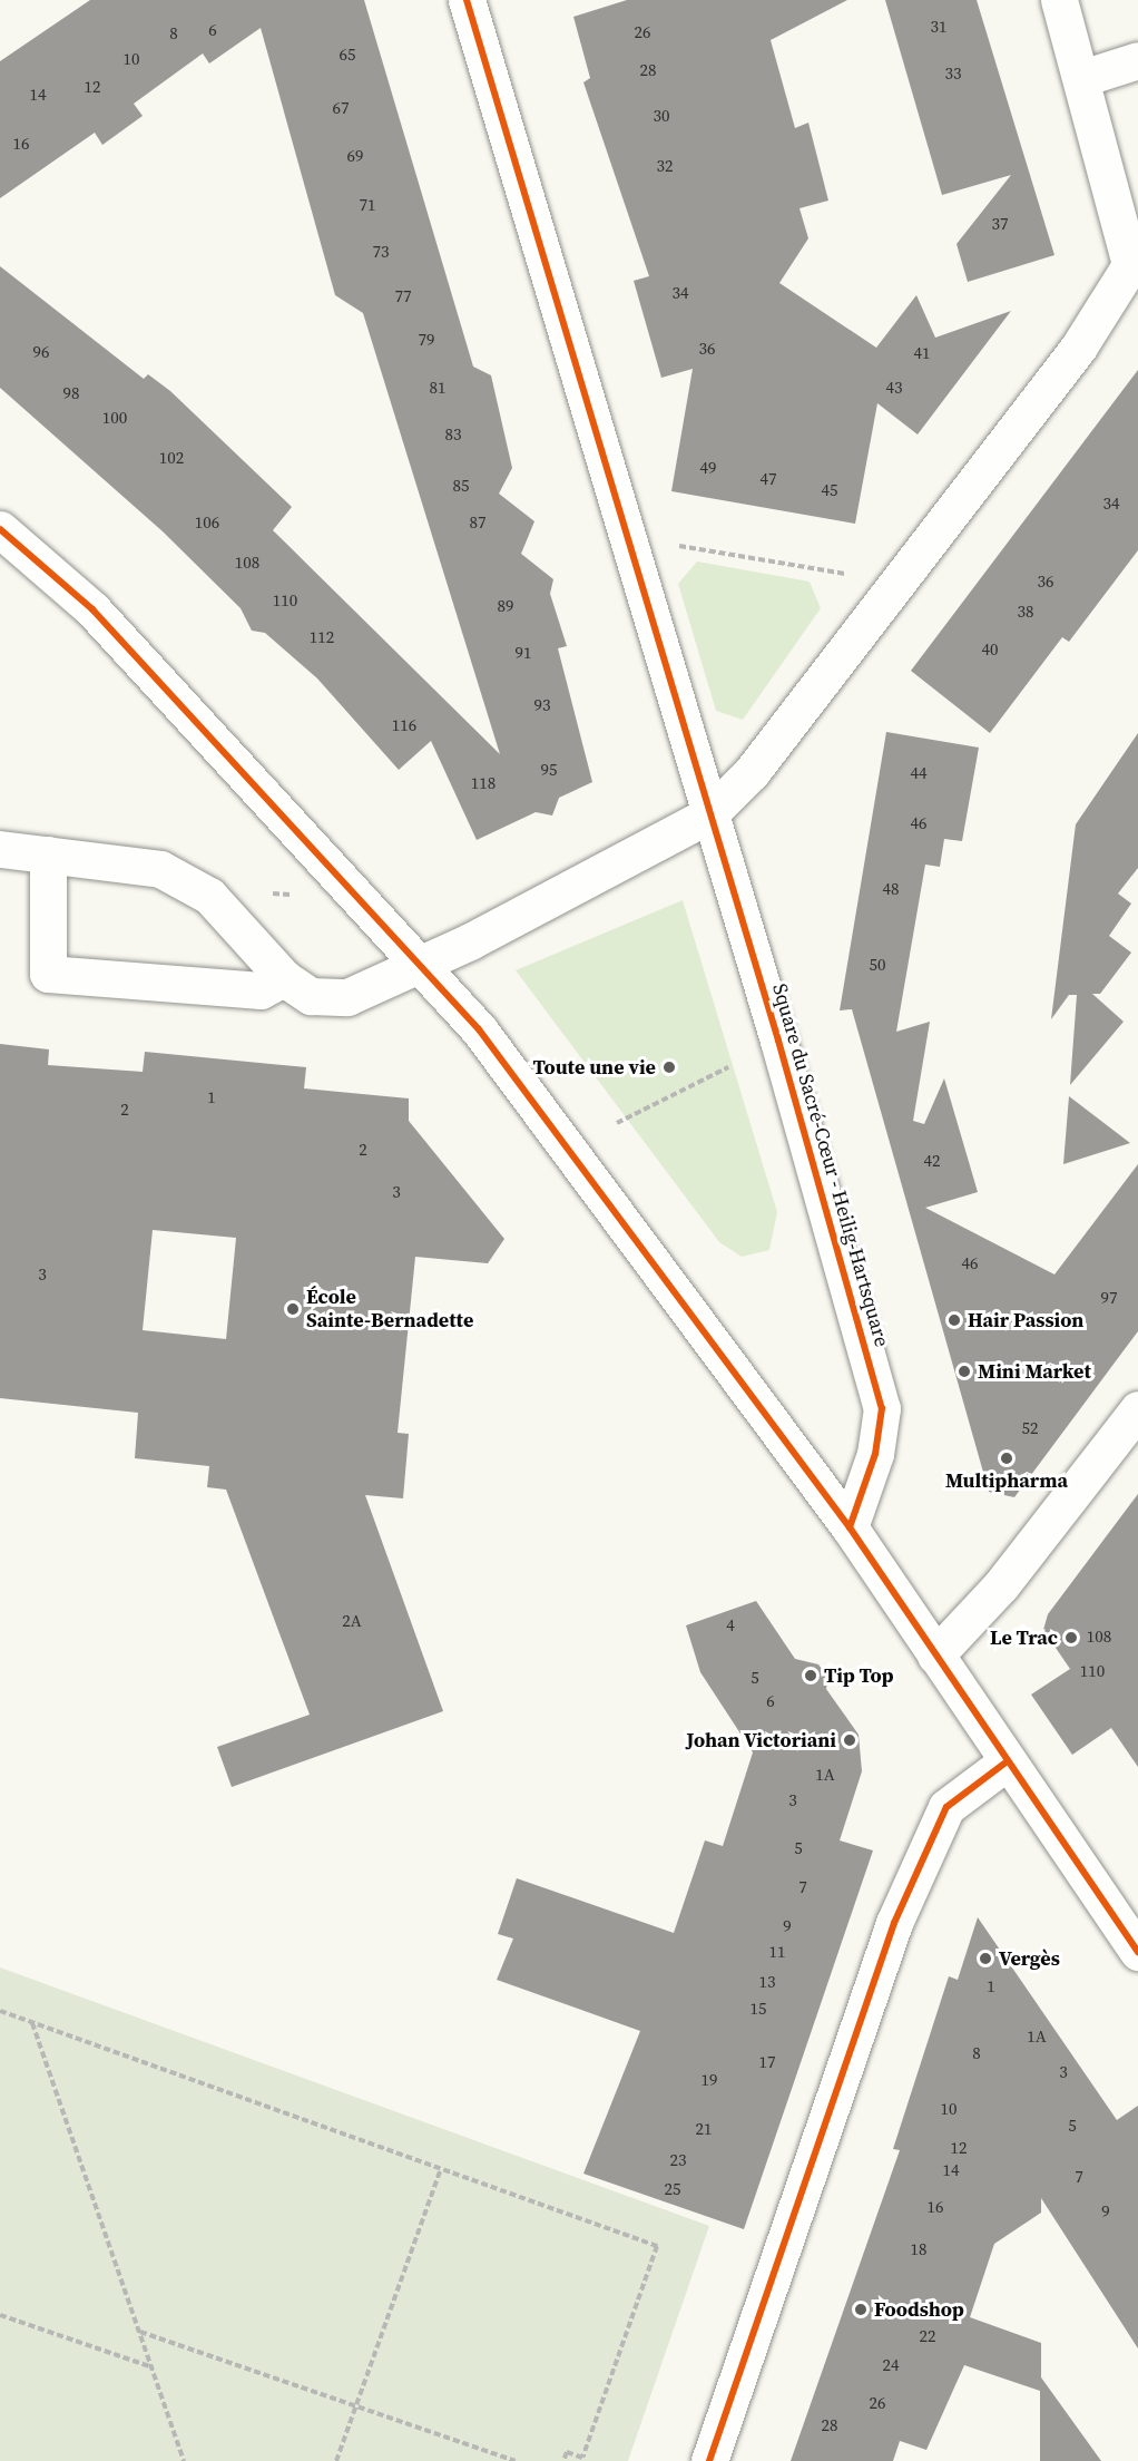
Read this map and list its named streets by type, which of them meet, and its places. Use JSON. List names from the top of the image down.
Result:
{
  "streets": {
    "street": ["Square du Sacré-Cœur - Heilig-Hartsquare"]
  },
  "places": [
    "Toute une vie",
    "École Sainte-Bernadette",
    "Hair Passion",
    "Mini Market",
    "Multipharma",
    "Le Trac",
    "Tip Top",
    "Johan Victoriani",
    "Vergès",
    "Foodshop"
  ],
  "house_numbers": [
    "31",
    "6",
    "26",
    "8",
    "65",
    "10",
    "28",
    "33",
    "12",
    "14",
    "67",
    "30",
    "16",
    "69",
    "32",
    "71",
    "37",
    "73",
    "34",
    "77",
    "79",
    "36",
    "96",
    "41",
    "81",
    "43",
    "98",
    "100",
    "83",
    "102",
    "49",
    "47",
    "85",
    "45",
    "34",
    "106",
    "87",
    "108",
    "36",
    "110",
    "89",
    "38",
    "112",
    "40",
    "91",
    "93",
    "116",
    "95",
    "44",
    "118",
    "46",
    "48",
    "50",
    "1",
    "2",
    "2",
    "42",
    "3",
    "46",
    "3",
    "97",
    "52",
    "2A",
    "4",
    "108",
    "110",
    "5",
    "6",
    "1A",
    "3",
    "5",
    "7",
    "9",
    "11",
    "13",
    "1",
    "15",
    "1A",
    "8",
    "17",
    "3",
    "19",
    "10",
    "5",
    "21",
    "12",
    "23",
    "14",
    "7",
    "25",
    "16",
    "9",
    "18",
    "22",
    "24",
    "26",
    "28"
  ]
}
